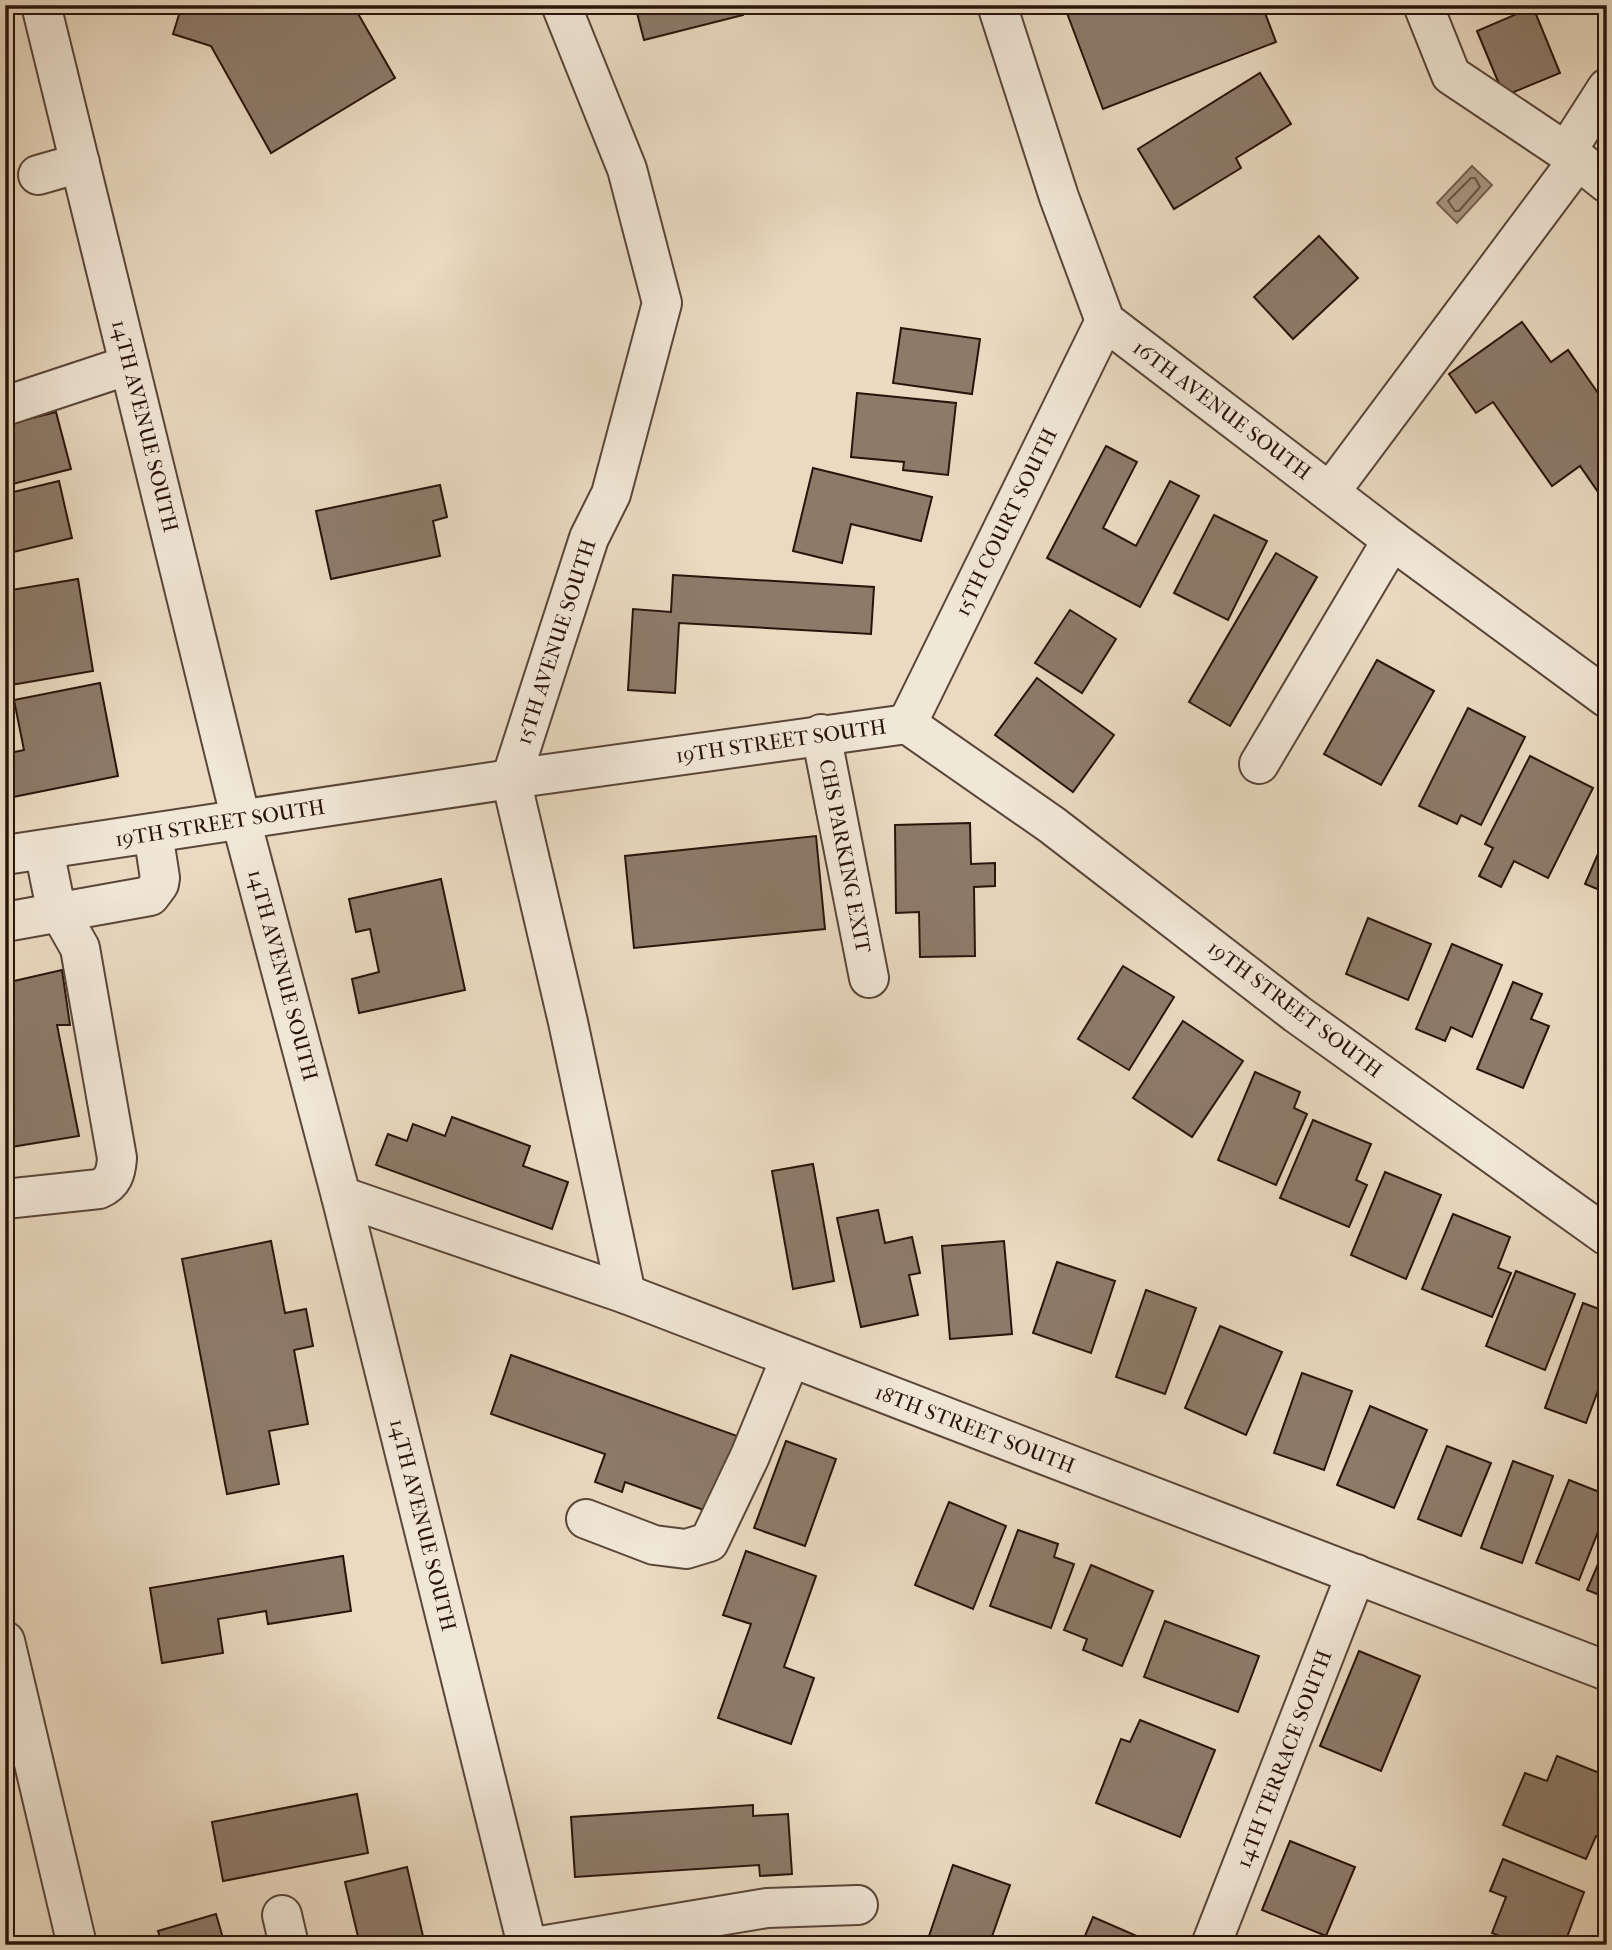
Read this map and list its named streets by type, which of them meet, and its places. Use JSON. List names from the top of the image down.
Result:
{
  "streets": {
    "street": [
      "16TH AVENUE SOUTH",
      "14TH AVENUE SOUTH",
      "15TH COURT SOUTH",
      "15TH AVENUE SOUTH",
      "19TH STREET SOUTH",
      "CHS PARKING EXIT",
      "18TH STREET SOUTH",
      "14TH TERRACE SOUTH"
    ]
  },
  "crossings": [
    ["16TH AVENUE SOUTH", "15TH COURT SOUTH"],
    ["14TH AVENUE SOUTH", "19TH STREET SOUTH"],
    ["14TH AVENUE SOUTH", "18TH STREET SOUTH"],
    ["15TH COURT SOUTH", "19TH STREET SOUTH"],
    ["15TH AVENUE SOUTH", "19TH STREET SOUTH"],
    ["19TH STREET SOUTH", "CHS PARKING EXIT"],
    ["18TH STREET SOUTH", "14TH TERRACE SOUTH"]
  ]
}
